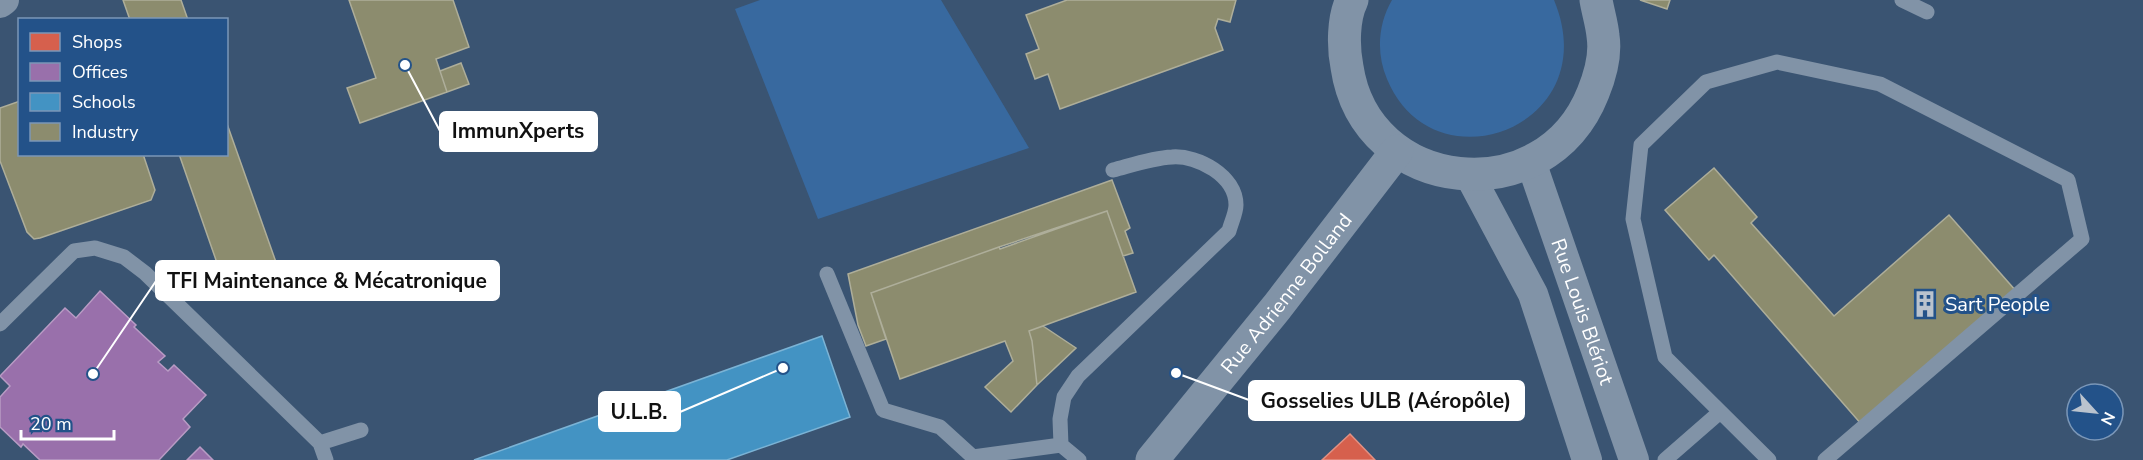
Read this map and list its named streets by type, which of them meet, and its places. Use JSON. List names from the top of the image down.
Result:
{
  "streets": {
    "street": ["Rue Adrienne Bolland", "Rue Louis Blériot"]
  },
  "places": {
    "other": [
      "ImmunXperts",
      "U.L.B.",
      "Gosselies ULB (Aéropôle)",
      "TFI Maintenance & Mécatronique"
    ],
    "building": ["Sart People"]
  },
  "legend": [
    "Shops",
    "Offices",
    "Schools",
    "Industry"
  ],
  "scale_bar": "20 m",
  "north": "bottom right"
}
